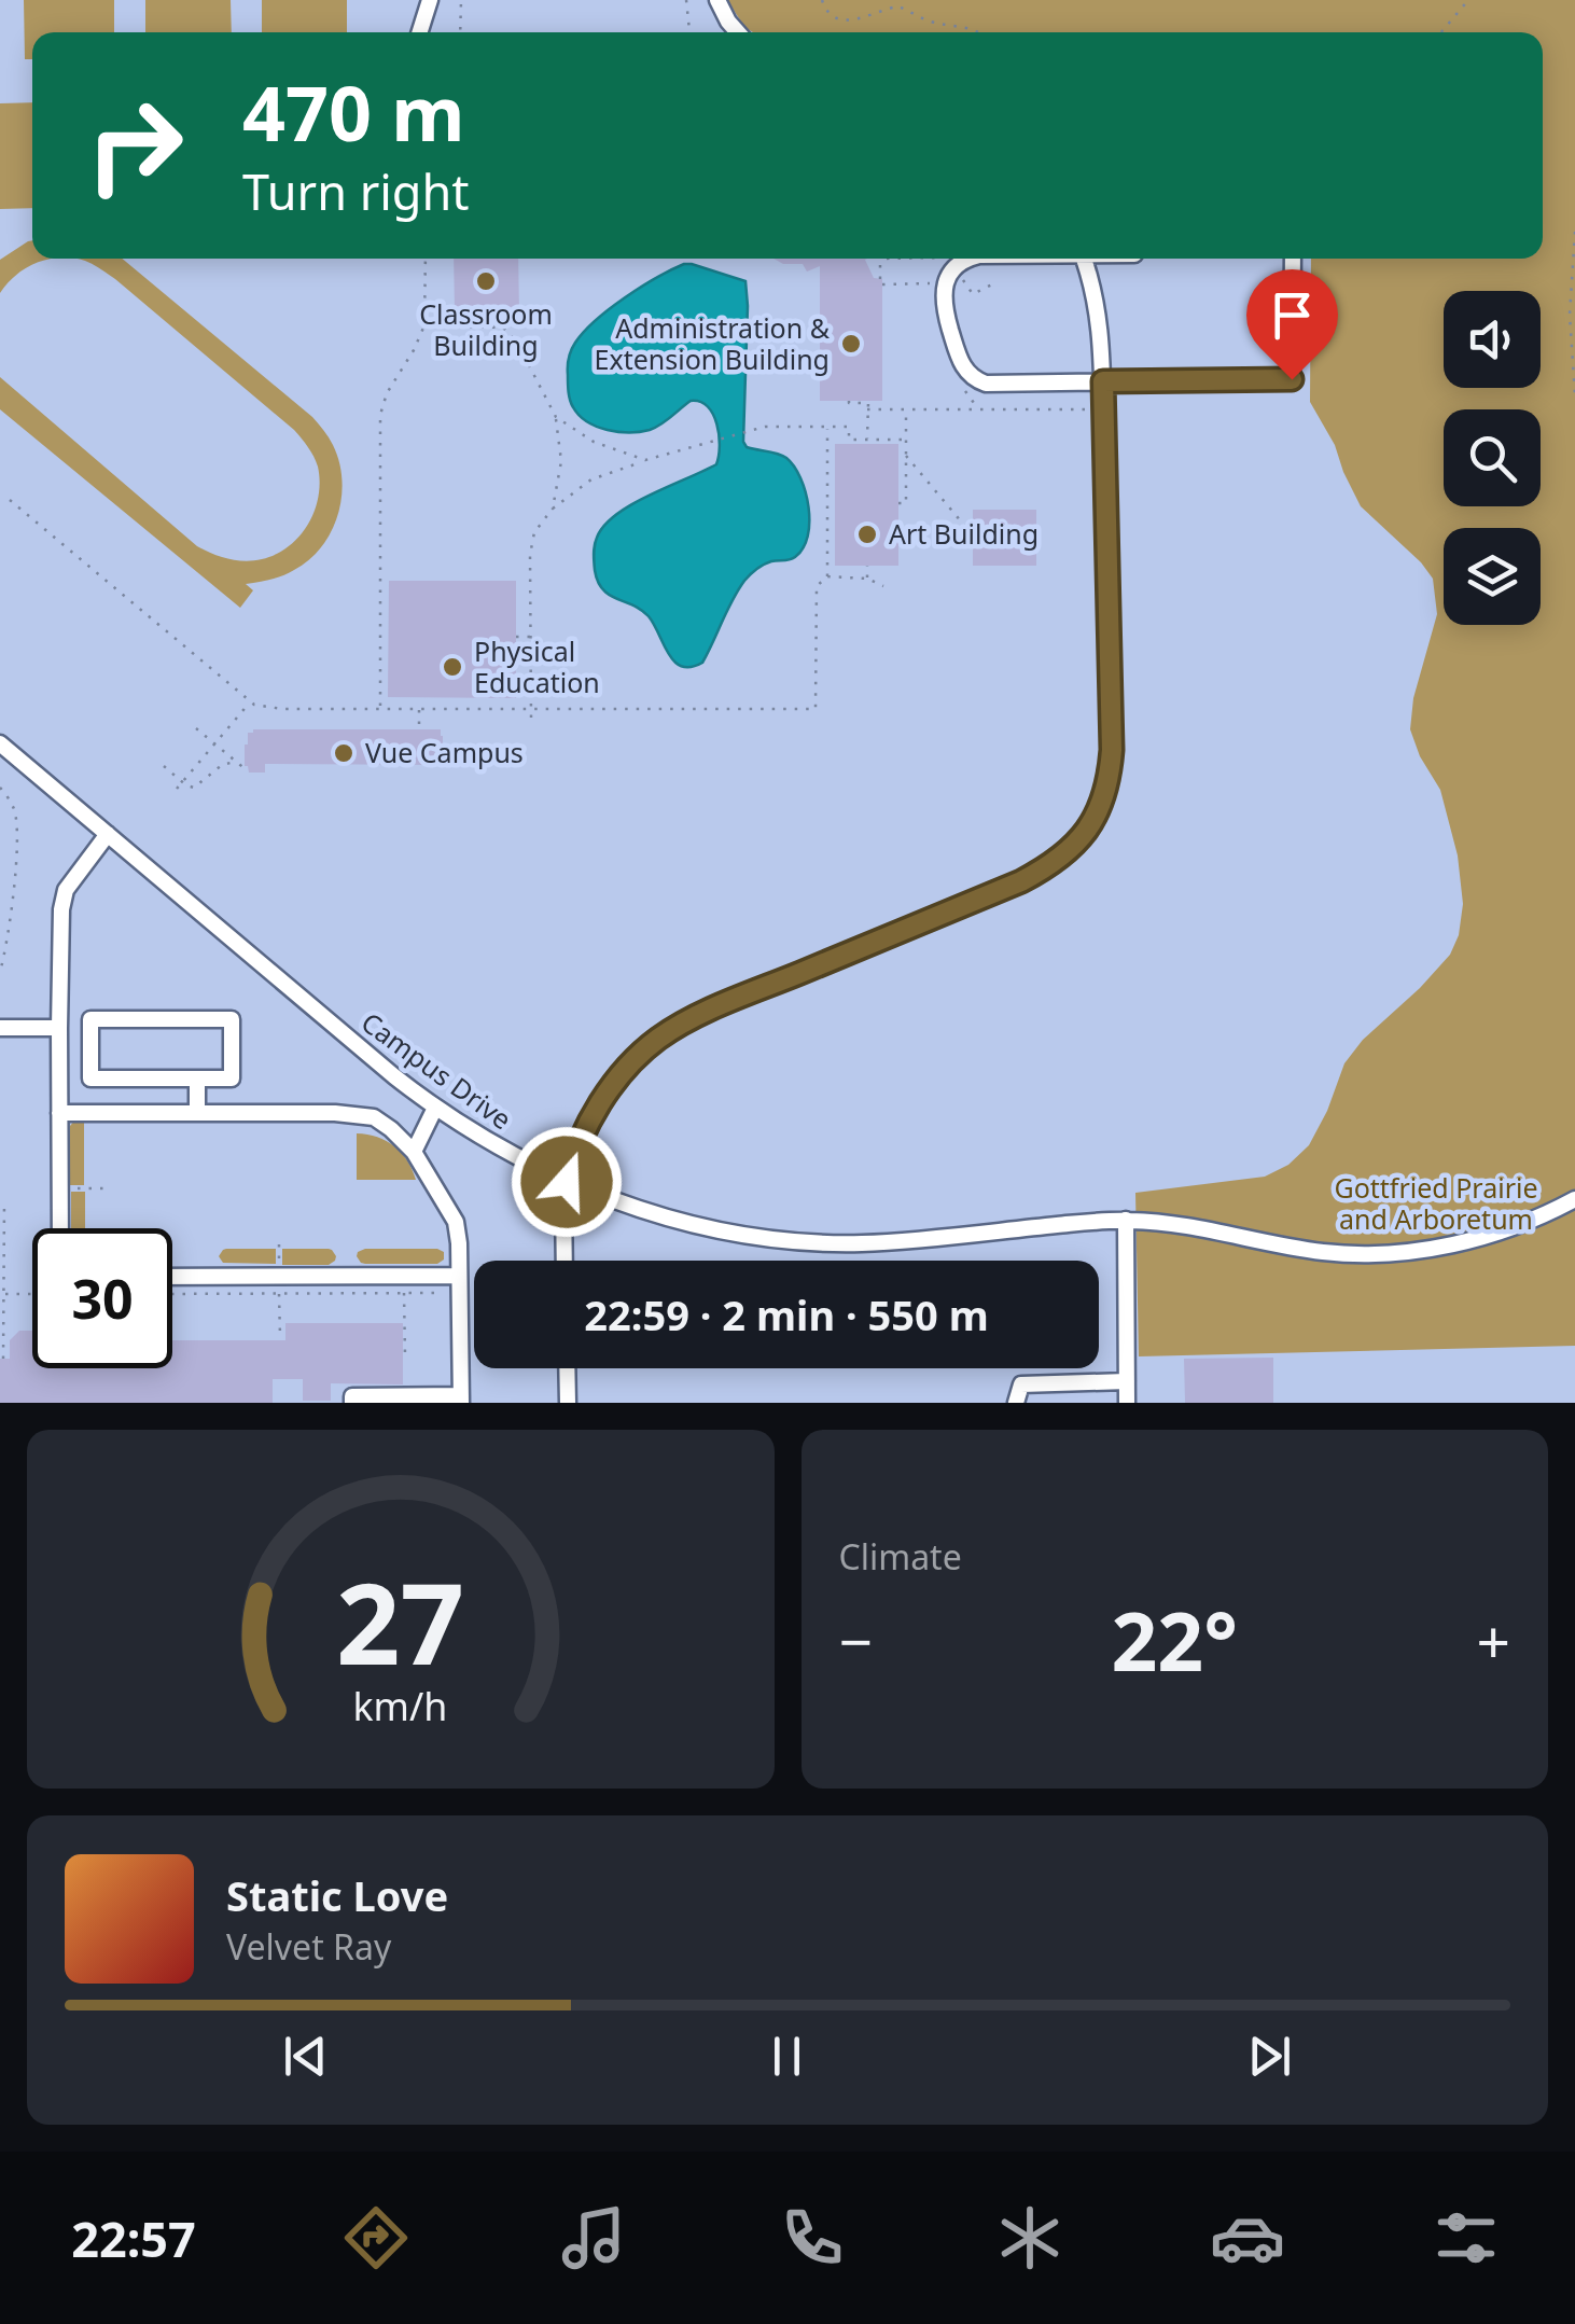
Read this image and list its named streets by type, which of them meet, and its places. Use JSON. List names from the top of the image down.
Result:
{
  "streets": {
    "street": ["Campus Drive"]
  },
  "parks": ["Gottfried Prairie and Arboretum"],
  "places": [
    "Classroom Building",
    "Administration & Extension Building",
    "Art Building",
    "Physical Education",
    "Vue Campus"
  ],
  "page": {
    "turn": ["470 m", "Turn right"],
    "limit": "30",
    "trip": "22:59 · 2 min · 550 m",
    "tile": "Climate",
    "heat": ["−", "22°", "+"],
    "song": ["Static Love", "Velvet Ray"],
    "tabs": "22:57",
    "gauge": ["27", "km/h"]
  }
}
